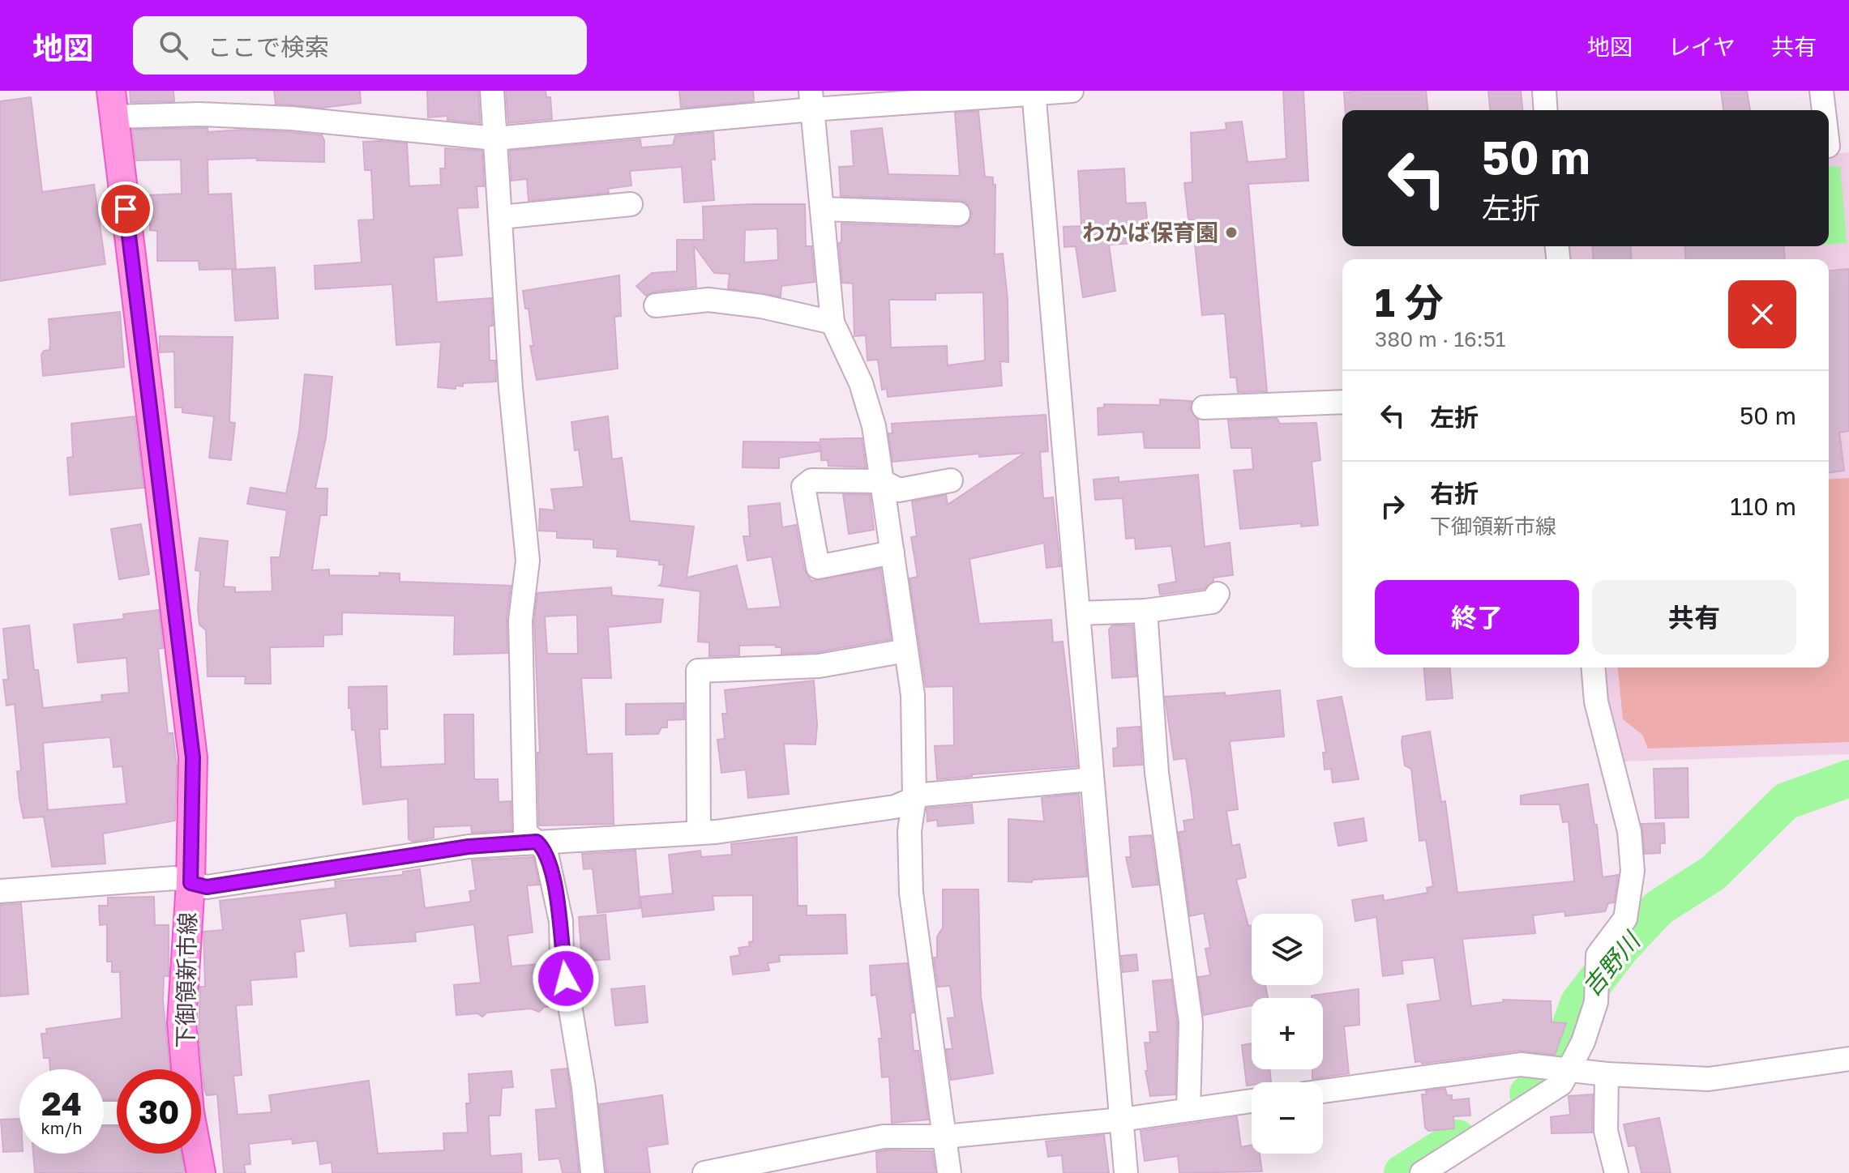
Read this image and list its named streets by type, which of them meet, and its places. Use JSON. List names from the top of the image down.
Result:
{
  "streets": {
    "main road": ["下御領新市線"]
  },
  "water": ["吉野川"],
  "places": ["わかば保育園"],
  "page": {
    "header": "地図",
    "search": "ここで検索",
    "nav": ["地図", "レイヤ", "共有"],
    "turn": ["50 m", "左折"],
    "heading": ["1 分", "380 m · 16:51"],
    "list": [
      {
        "name": "左折",
        "value": "50 m"
      },
      {
        "name": "右折",
        "note": "下御領新市線",
        "value": "110 m"
      }
    ],
    "buttons": ["終了", "共有"],
    "map_buttons": ["+", "−"],
    "speed": "24 km/h",
    "limit": "30"
  }
}
